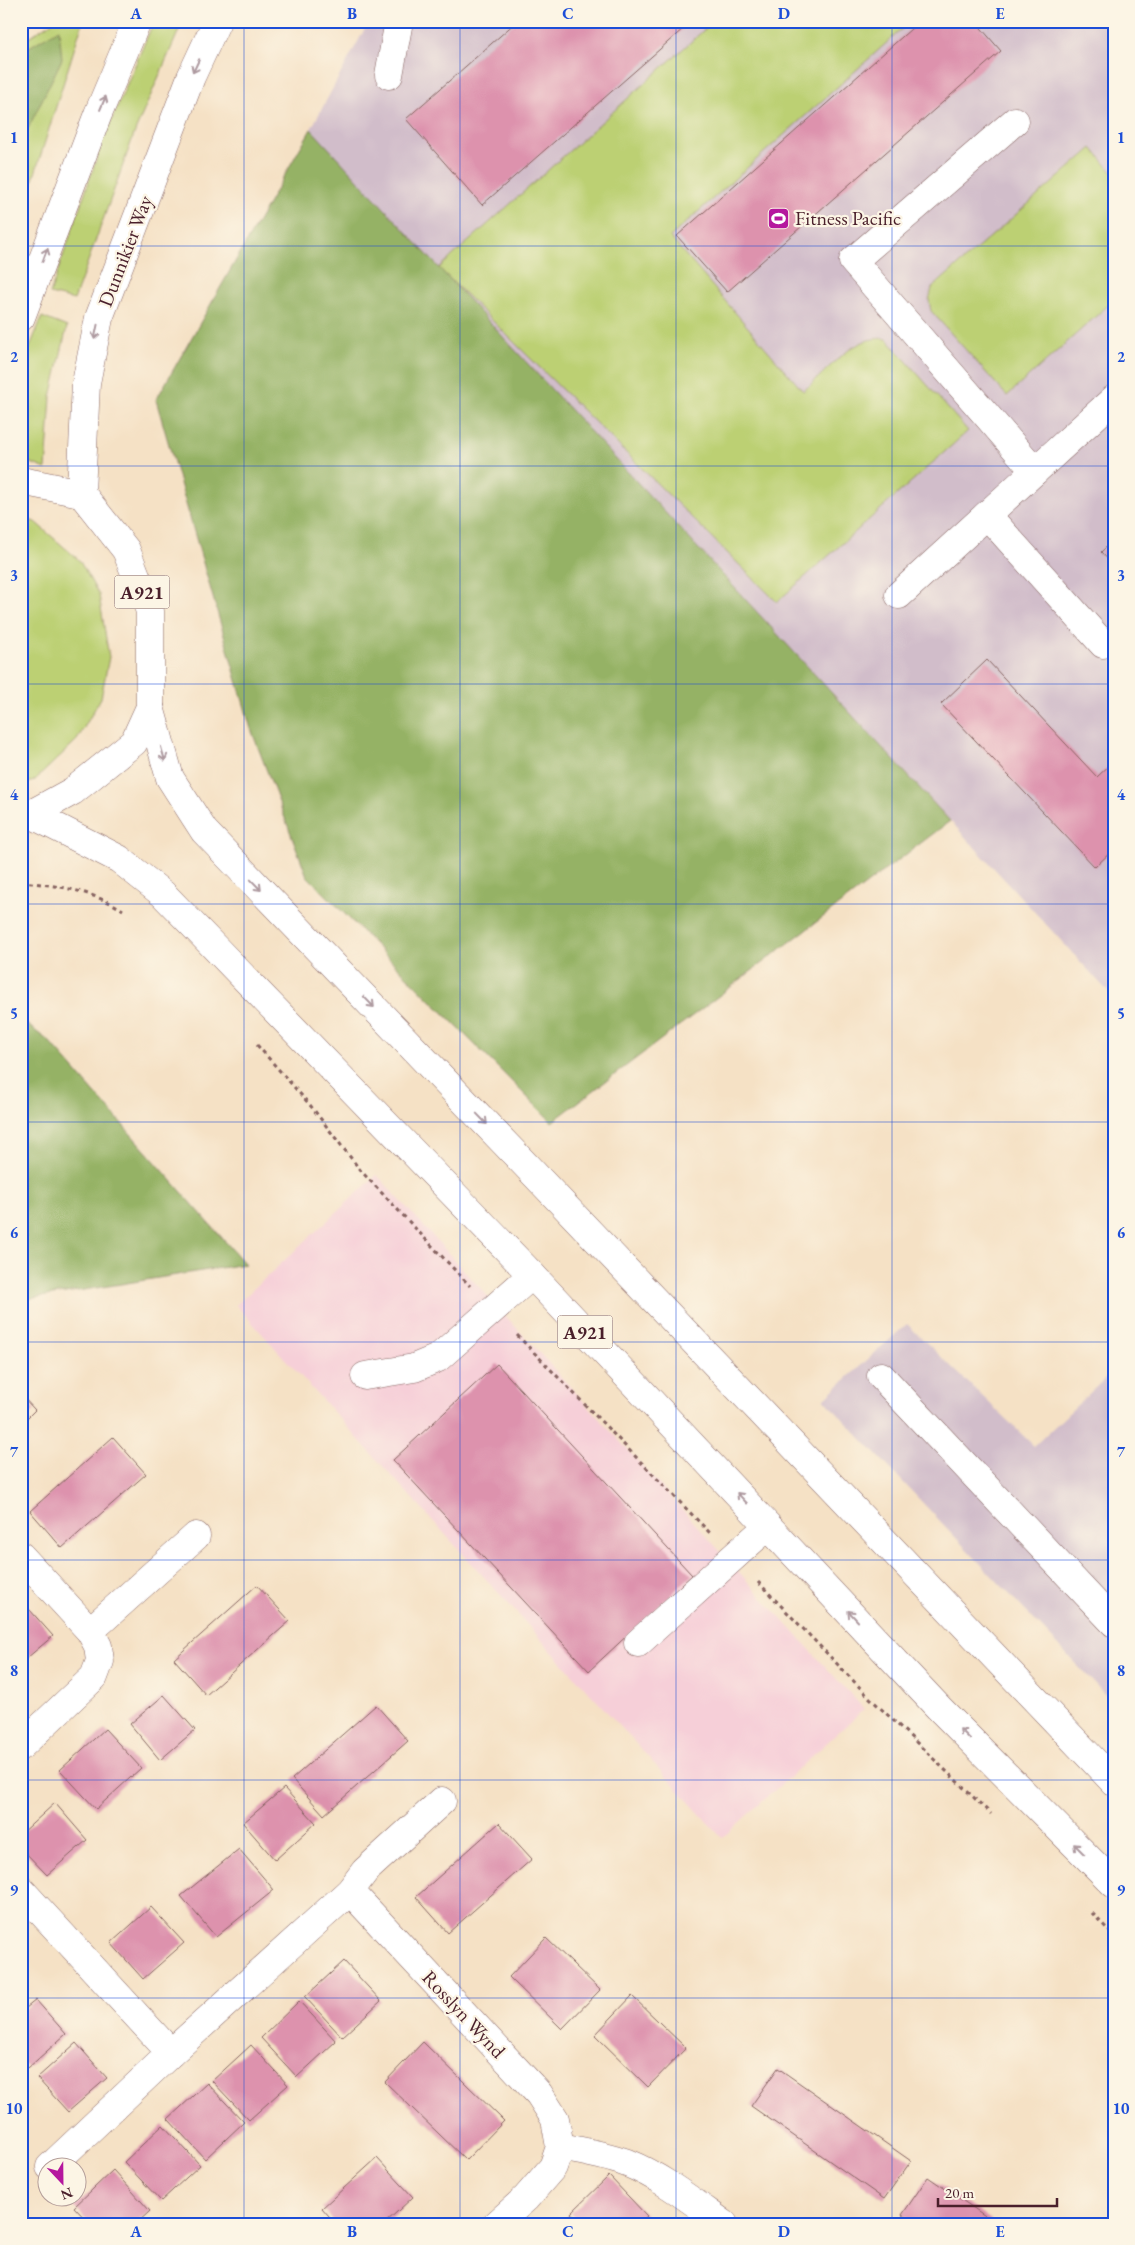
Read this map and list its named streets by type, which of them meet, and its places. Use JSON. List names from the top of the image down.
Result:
{
  "streets": {
    "main road": ["Dunnikier Way", "A921", "Rosslyn Wynd"]
  },
  "crossings": [
    ["Dunnikier Way", "A921"]
  ],
  "places": {
    "sports": ["Fitness Pacific"]
  },
  "scale_bar": "20 m",
  "north": "bottom",
  "grid": {
    "columns": [
      "A",
      "B",
      "C",
      "D",
      "E"
    ],
    "rows": [
      "1",
      "2",
      "3",
      "4",
      "5",
      "6",
      "7",
      "8",
      "9",
      "10"
    ]
  }
}
